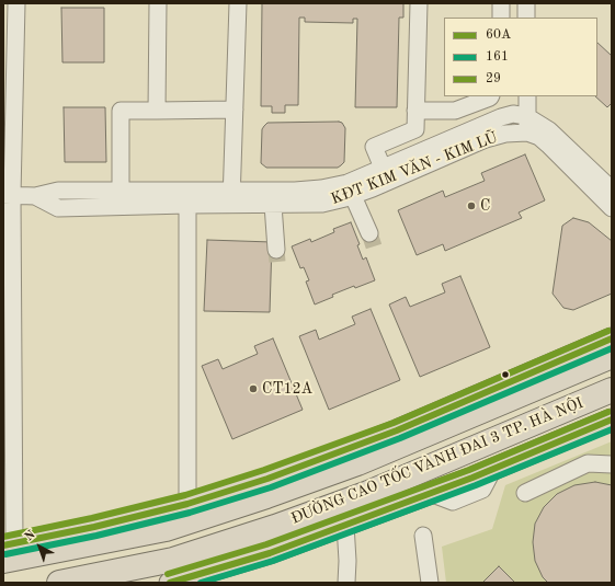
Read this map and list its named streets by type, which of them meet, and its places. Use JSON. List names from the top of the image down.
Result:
{
  "streets": {
    "highway": ["ĐƯỜNG CAO TỐC VÀNH ĐAI 3 TP. HÀ NỘI"],
    "street": ["KĐT KIM VĂN - KIM LŨ"]
  },
  "places": ["C", "CT12A"],
  "lines": ["transit line 29", "transit line 60A", "transit line 161"],
  "legend": ["60A", "161", "29"],
  "north": "top left"
}
